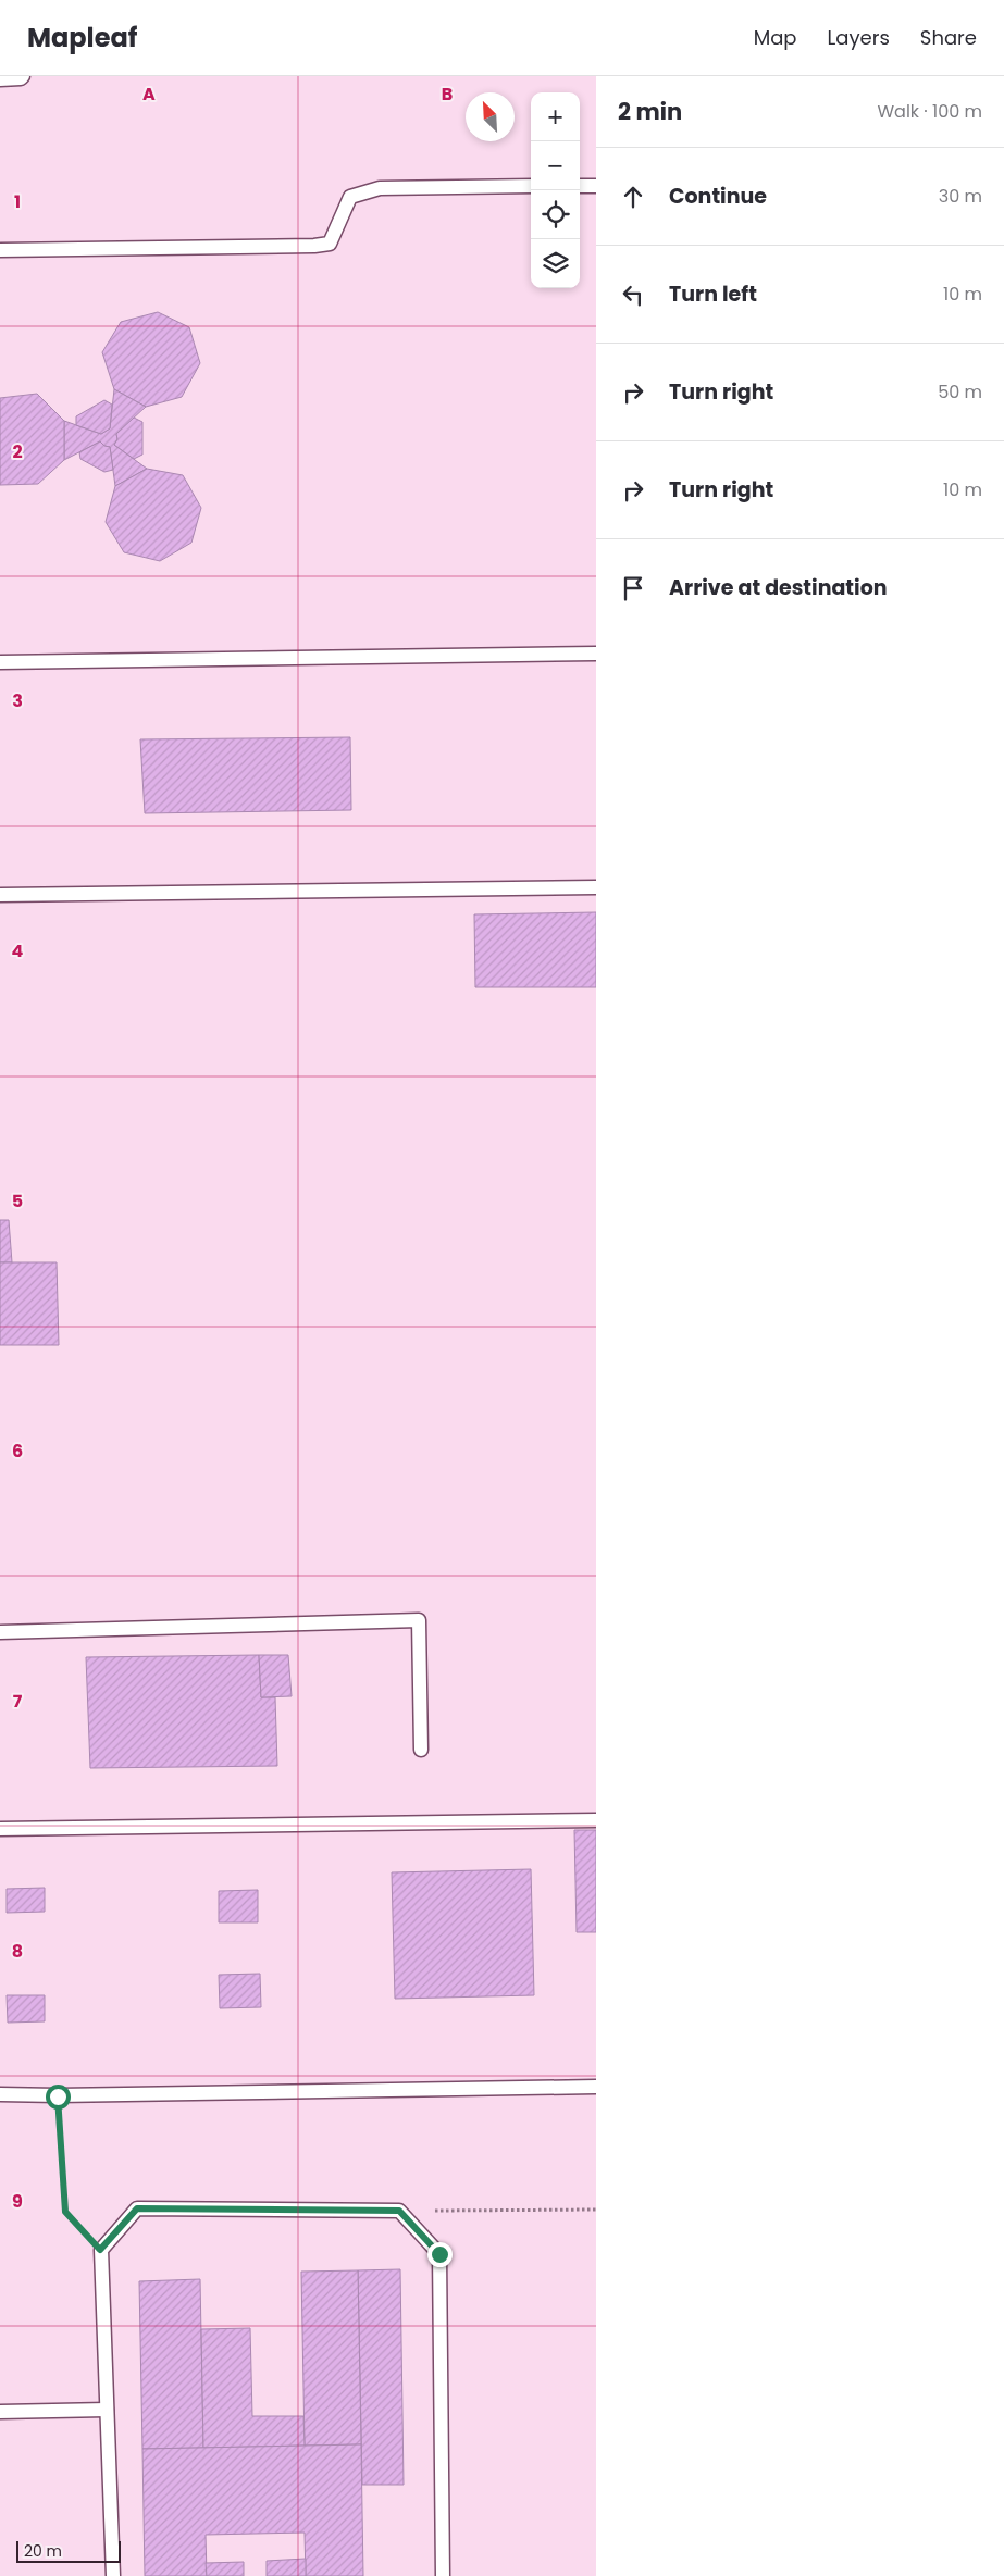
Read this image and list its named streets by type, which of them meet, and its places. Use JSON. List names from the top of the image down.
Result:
{
  "scale_bar": "20 m",
  "north": "top left",
  "page": {
    "header": "Mapleaf",
    "nav": ["Map", "Layers", "Share"],
    "heading": ["2 min", "Walk · 100 m"],
    "map_buttons": ["+", "−"],
    "list": [
      ["Continue", "30 m"],
      ["Turn left", "10 m"],
      ["Turn right", "50 m"],
      ["Turn right", "10 m"],
      "Arrive at destination"
    ],
    "scale": "20 m"
  },
  "grid": {
    "columns": ["A", "B"],
    "rows": [
      "1",
      "2",
      "3",
      "4",
      "5",
      "6",
      "7",
      "8",
      "9"
    ]
  }
}
